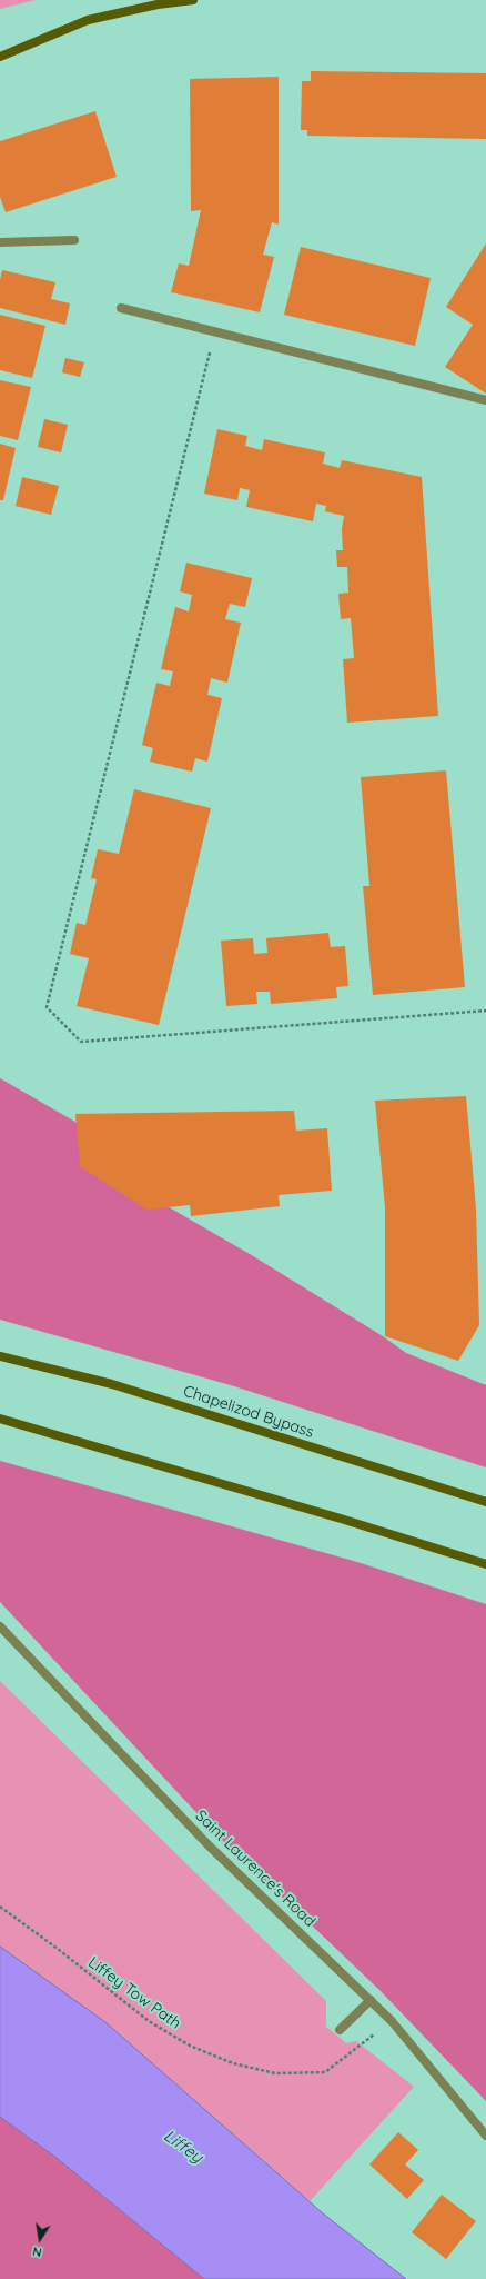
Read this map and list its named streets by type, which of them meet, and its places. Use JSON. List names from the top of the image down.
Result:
{
  "streets": {
    "main road": ["Chapelizod Bypass"],
    "street": ["Saint Laurence's Road"],
    "path": ["Liffey Tow Path"]
  },
  "water": ["Liffey"],
  "north": "bottom"
}
